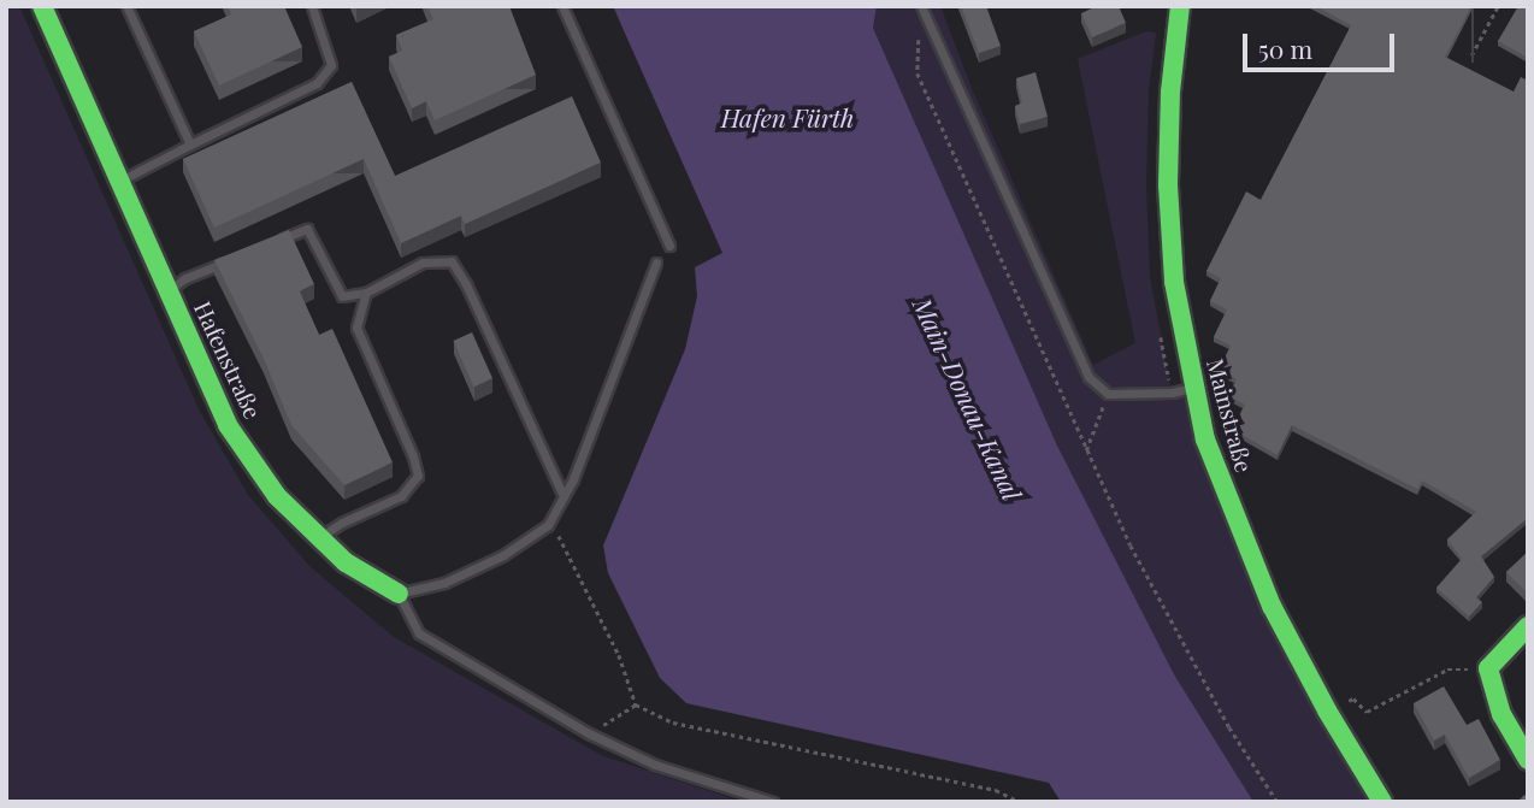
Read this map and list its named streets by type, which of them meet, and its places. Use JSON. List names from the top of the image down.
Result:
{
  "streets": {
    "street": ["Hafenstraße", "Mainstraße"]
  },
  "water": ["Hafen Fürth", "Main-Donau-Kanal"],
  "scale_bar": "50 m"
}
